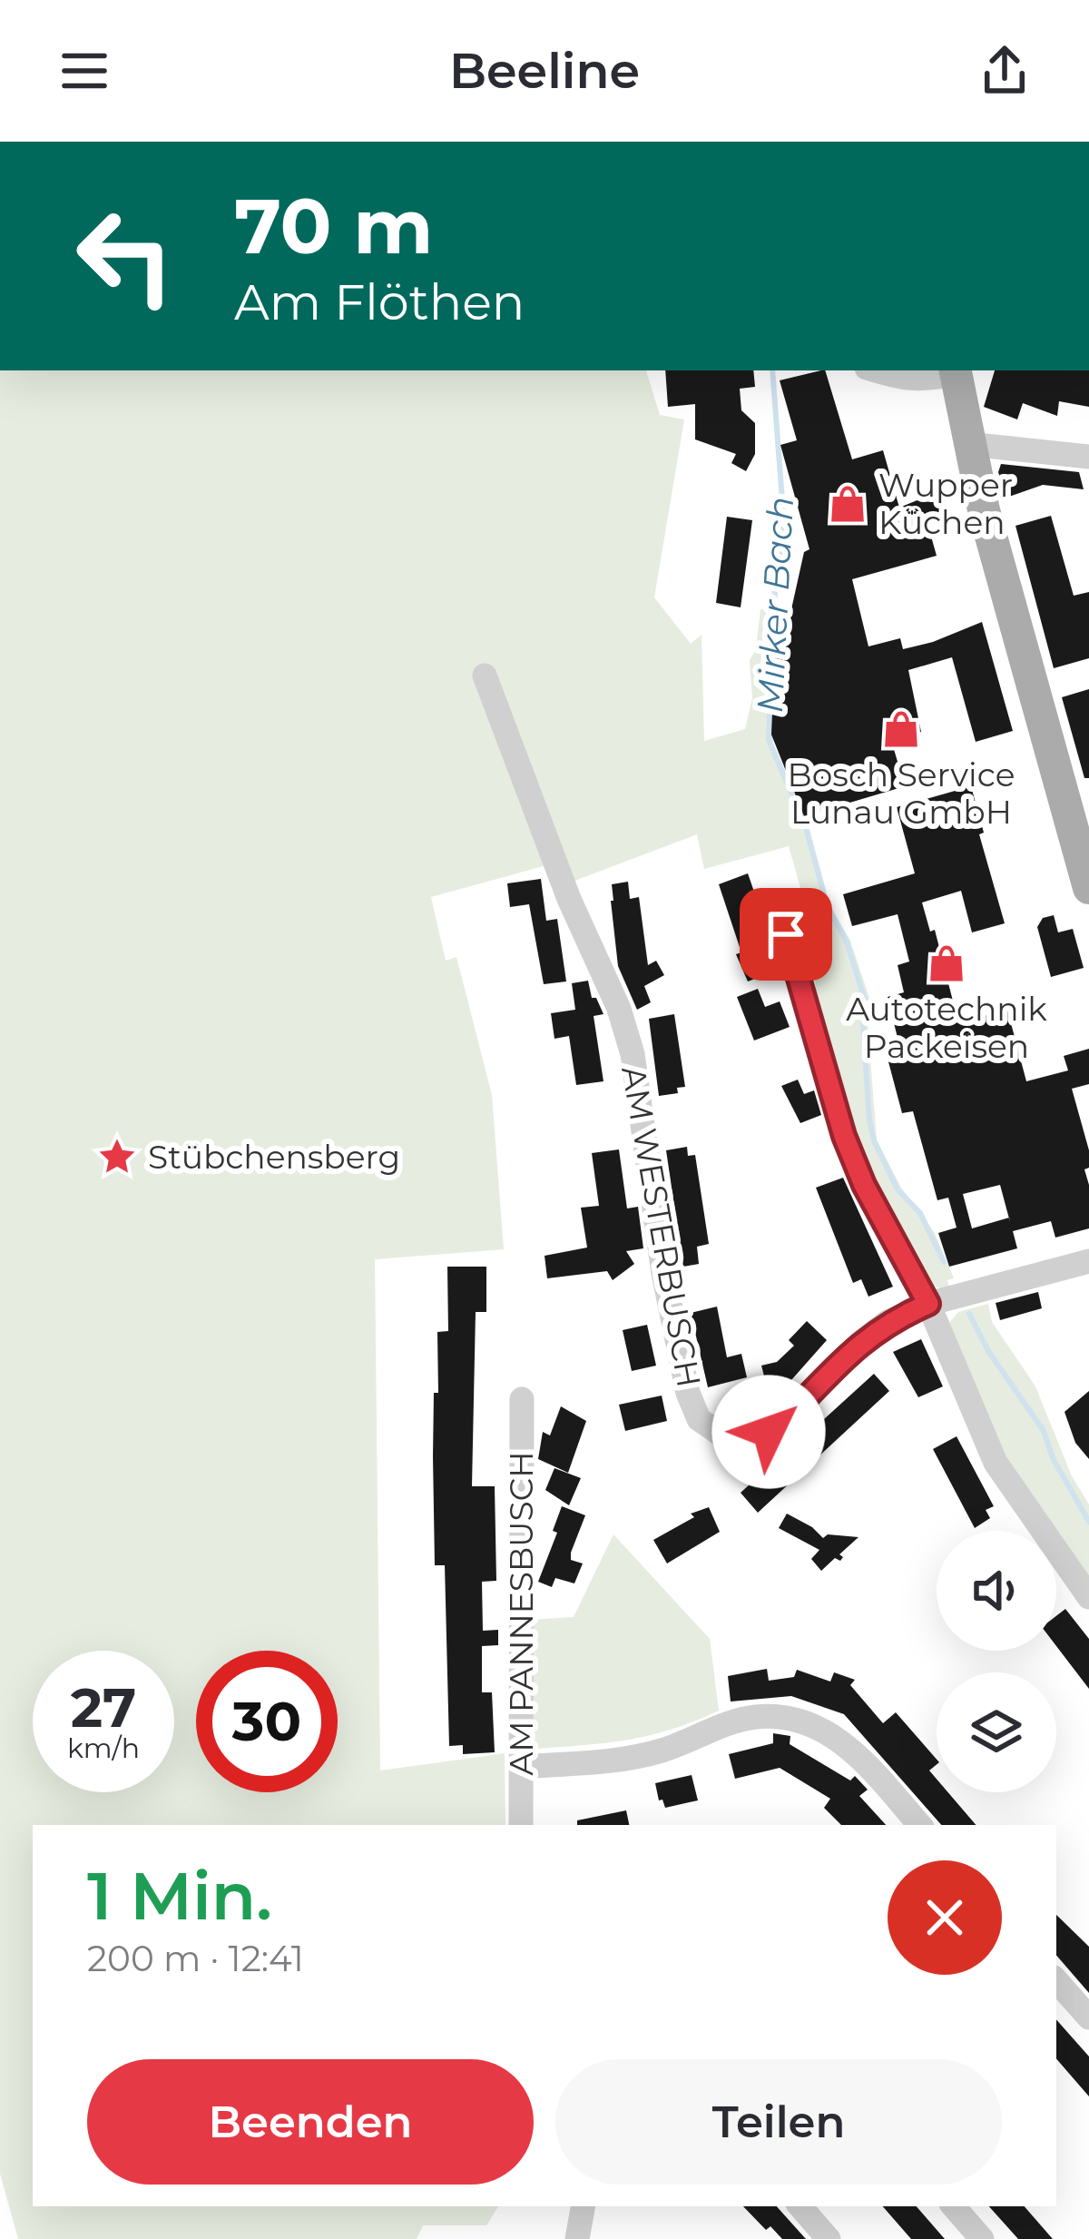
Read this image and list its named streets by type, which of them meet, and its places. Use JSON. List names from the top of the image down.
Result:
{
  "streets": {
    "street": ["AM WESTERBUSCH", "AM PANNESBUSCH"]
  },
  "water": ["Mirker Bach"],
  "places": {
    "shop": ["Wupper Küchen", "Bosch Service Lunau GmbH", "Autotechnik Packeisen"],
    "place": ["Stübchensberg"]
  },
  "page": {
    "header": "Beeline",
    "turn": ["70 m", "Am Flöthen"],
    "speed": "27 km/h",
    "limit": "30",
    "heading": ["1 Min.", "200 m · 12:41"],
    "buttons": ["Beenden", "Teilen"]
  }
}
